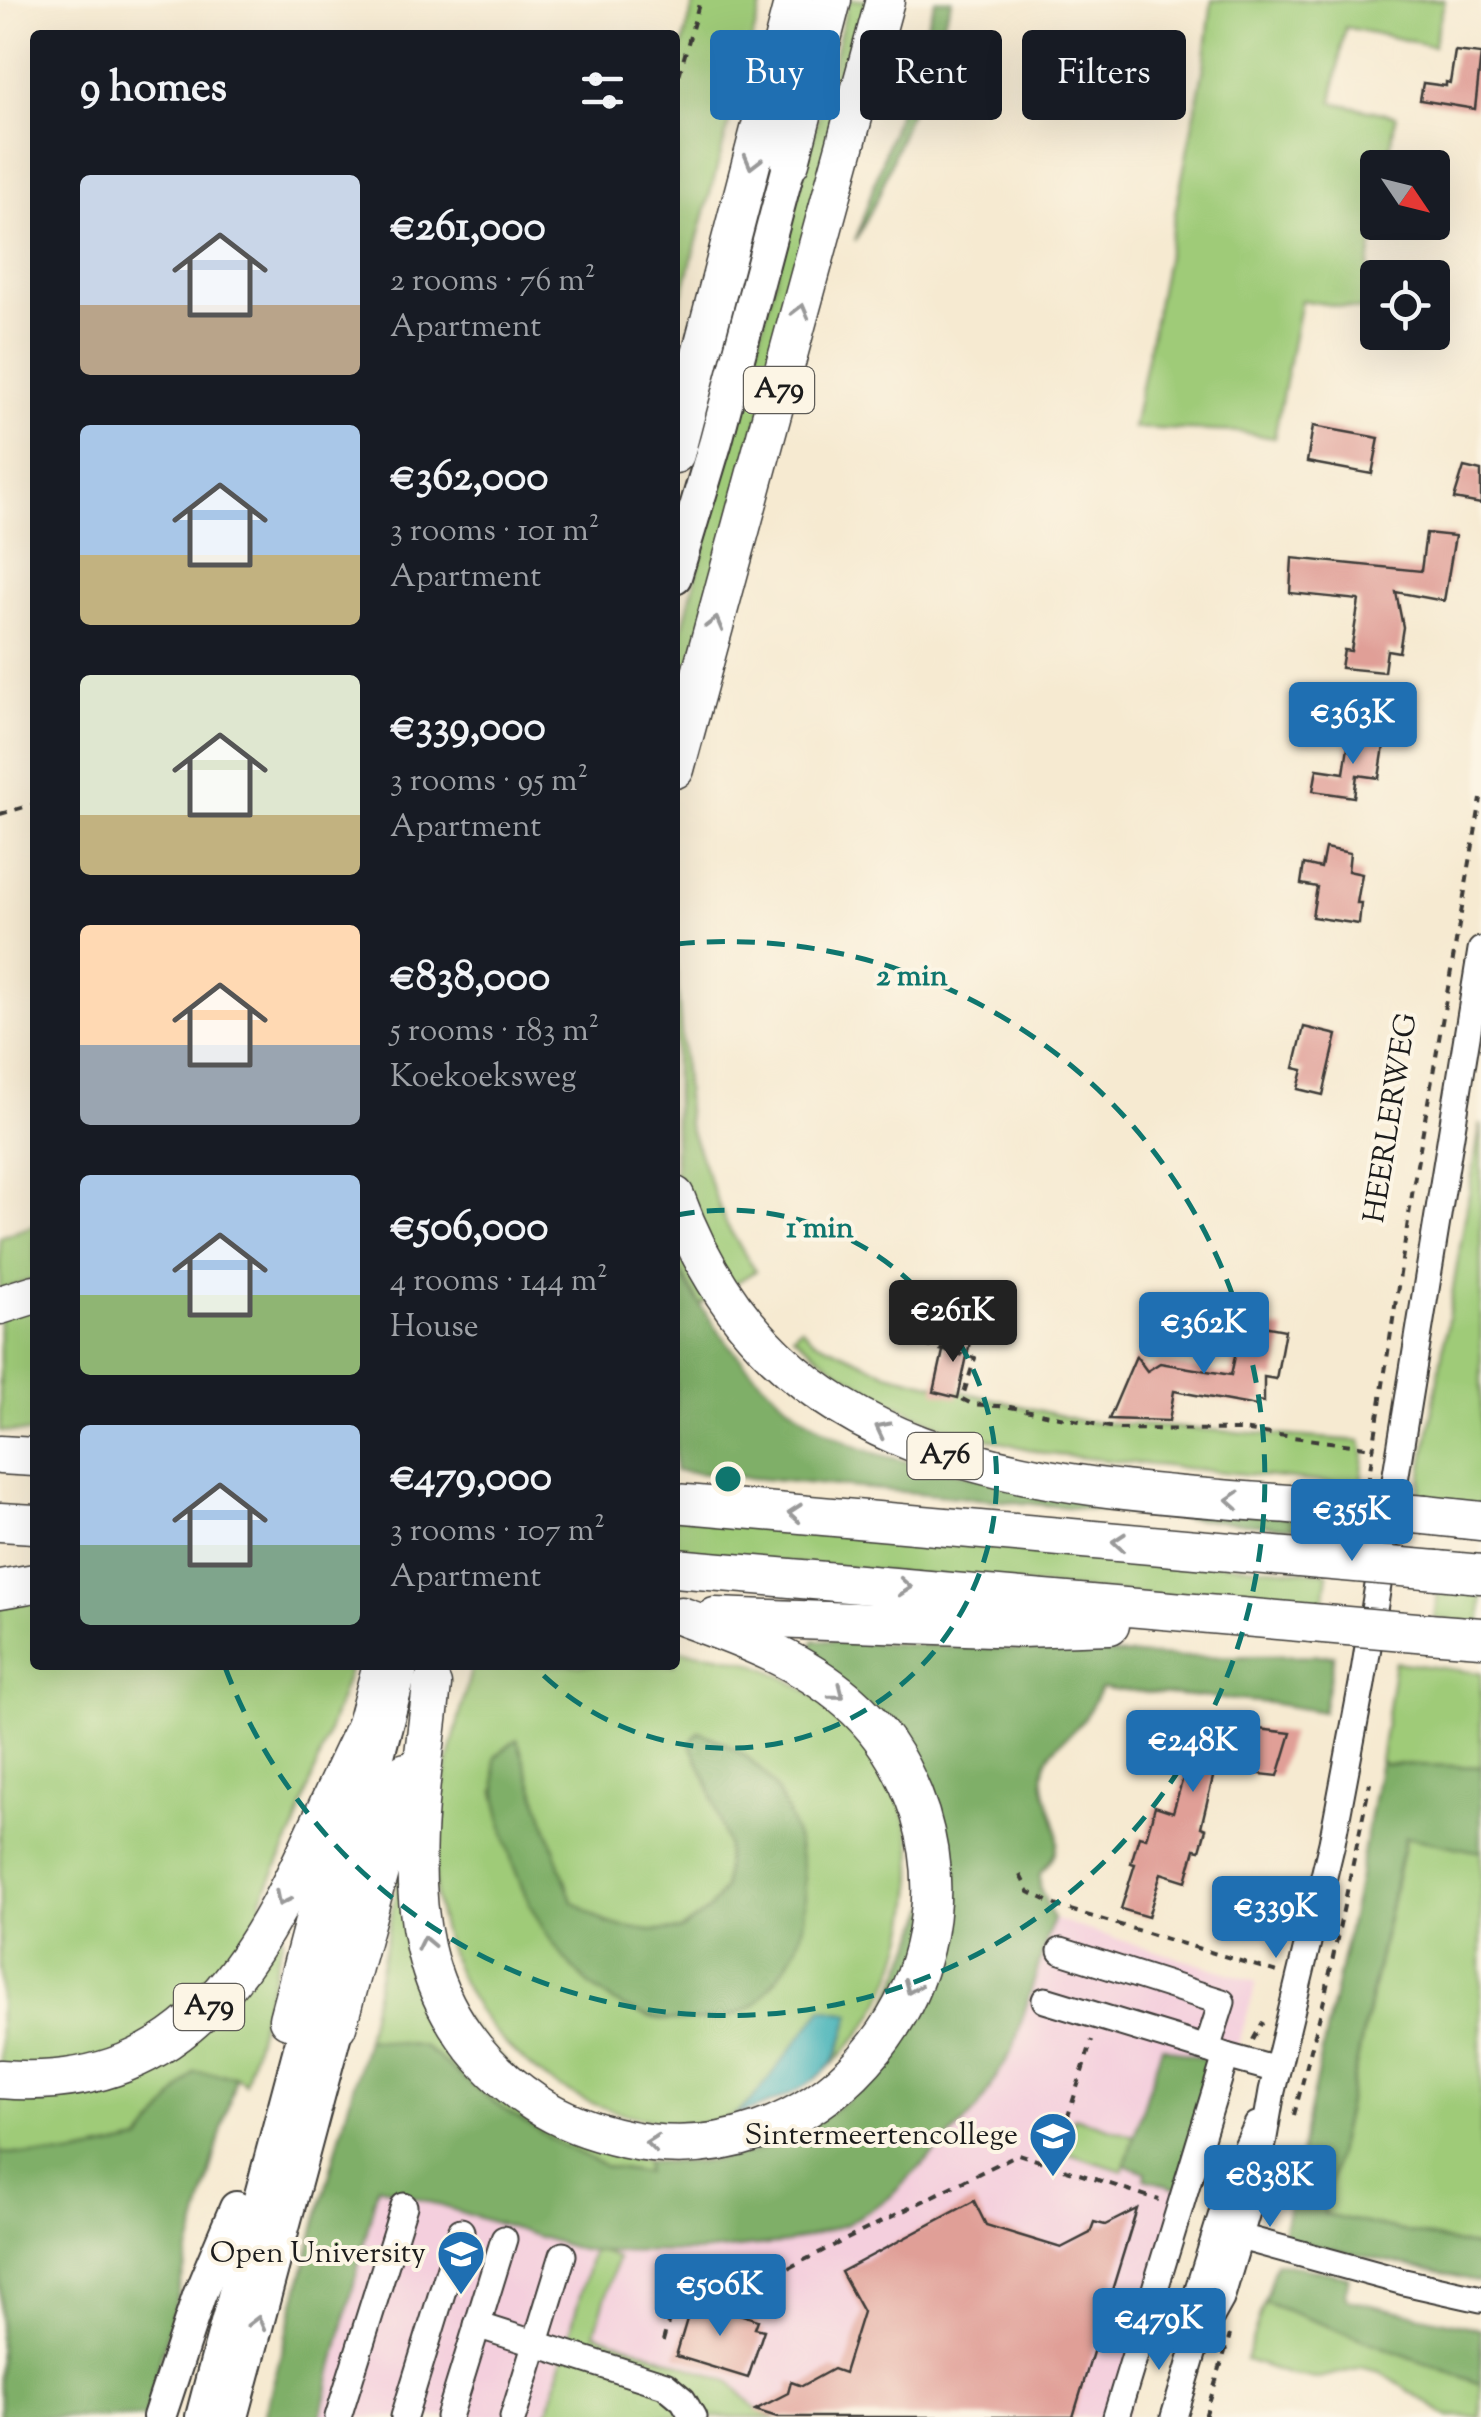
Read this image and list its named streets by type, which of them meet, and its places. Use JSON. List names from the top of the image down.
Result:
{
  "streets": {
    "highway": ["A79", "A76"],
    "street": ["HEERLERWEG"]
  },
  "places": {
    "school or university": ["Sintermeertencollege", "Open University"]
  },
  "north": "bottom right",
  "page": {
    "chip": ["Buy", "Rent", "Filters"],
    "heading": "9 homes",
    "list": [
      {
        "name": "€261,000",
        "note": "2 rooms · 76 m² · Apartment"
      },
      {
        "name": "€362,000",
        "note": "3 rooms · 101 m² · Apartment"
      },
      {
        "name": "€339,000",
        "note": "3 rooms · 95 m² · Apartment"
      },
      {
        "name": "€838,000",
        "note": "5 rooms · 183 m² · Koekoeksweg"
      },
      {
        "name": "€506,000",
        "note": "4 rooms · 144 m² · House"
      },
      {
        "name": "€479,000",
        "note": "3 rooms · 107 m² · Apartment"
      }
    ],
    "price": [
      "€363K",
      "€261K",
      "€362K",
      "€355K",
      "€248K",
      "€339K",
      "€838K",
      "€506K",
      "€479K"
    ]
  },
  "rings": ["2 min", "1 min"]
}
